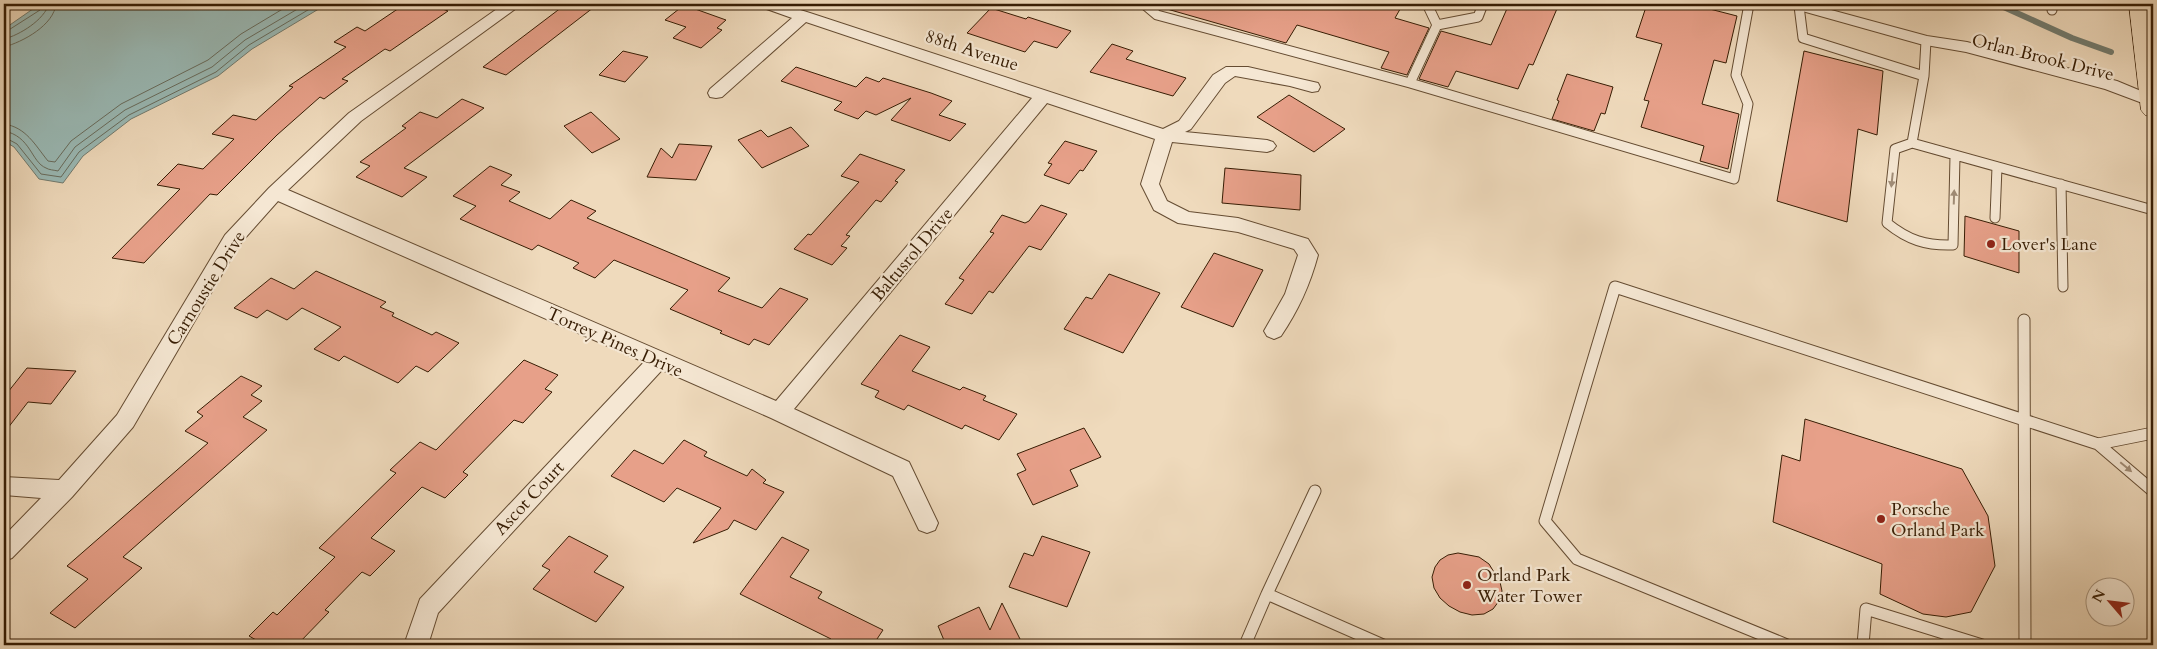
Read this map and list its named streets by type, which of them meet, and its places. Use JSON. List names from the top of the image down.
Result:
{
  "streets": {
    "street": [
      "88th Avenue",
      "Orlan Brook Drive",
      "Baltusrol Drive",
      "Carnoustie Drive",
      "Torrey Pines Drive",
      "Ascot Court"
    ]
  },
  "crossings": [
    ["88th Avenue", "Baltusrol Drive"],
    ["Baltusrol Drive", "Torrey Pines Drive"],
    ["Carnoustie Drive", "Torrey Pines Drive"],
    ["Torrey Pines Drive", "Ascot Court"]
  ],
  "places": ["Lover's Lane", "Porsche Orland Park", "Orland Park Water Tower"],
  "north": "top left"
}
